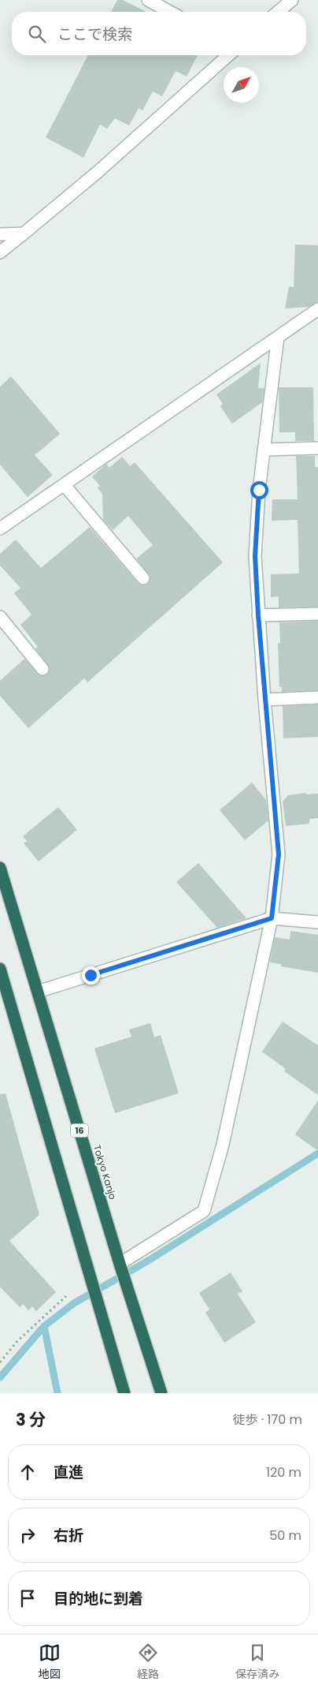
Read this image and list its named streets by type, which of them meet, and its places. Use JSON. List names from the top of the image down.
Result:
{
  "streets": {
    "highway": ["16", "Tokyo Kanjo"]
  },
  "north": "top right",
  "page": {
    "search": "ここで検索",
    "heading": ["3 分", "徒歩 · 170 m"],
    "list": [
      ["直進", "120 m"],
      ["右折", "50 m"],
      "目的地に到着"
    ],
    "nav": ["地図", "経路", "保存済み"]
  }
}
